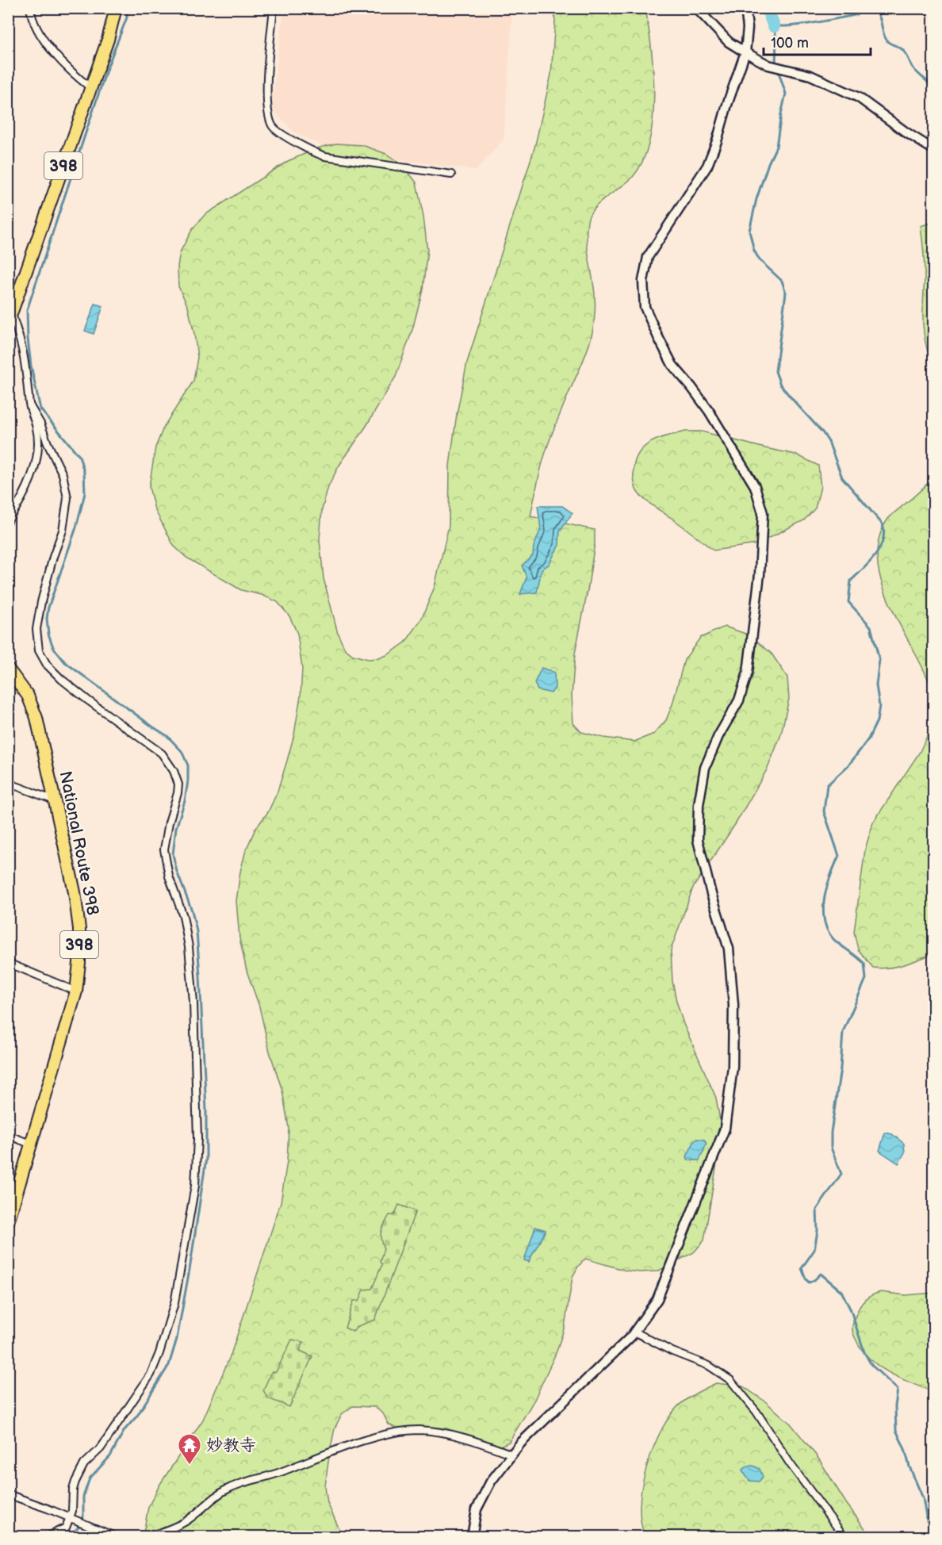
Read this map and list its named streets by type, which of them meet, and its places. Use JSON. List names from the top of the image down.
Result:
{
  "streets": {
    "highway": ["398", "National Route 398"]
  },
  "places": {
    "temple": ["妙教寺"]
  },
  "scale_bar": "100 m"
}
